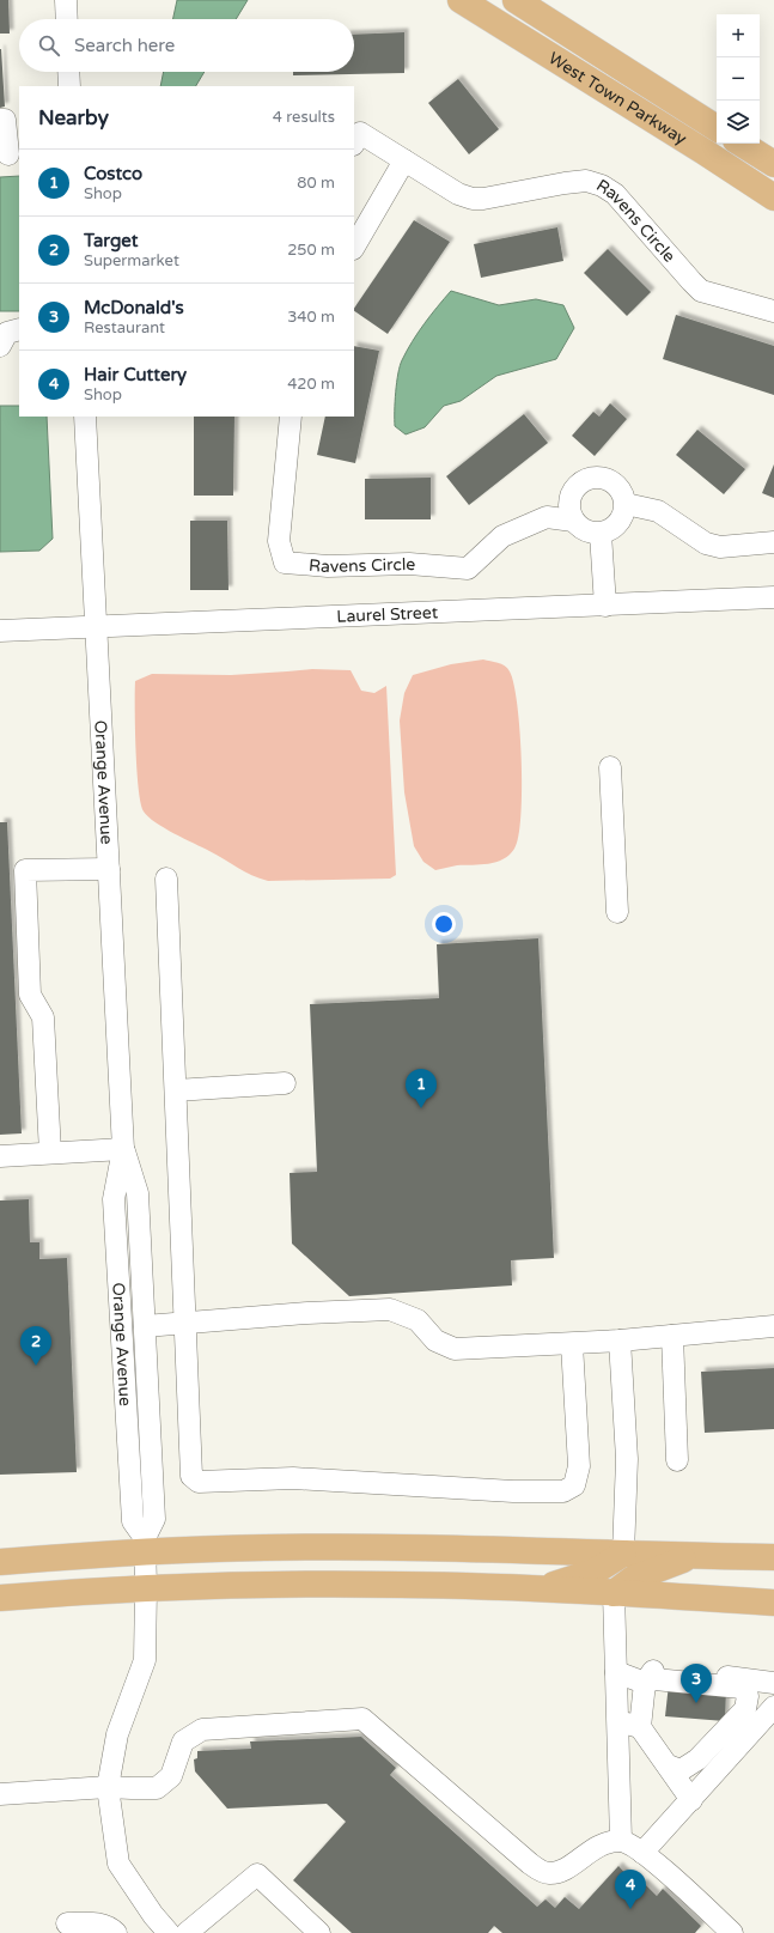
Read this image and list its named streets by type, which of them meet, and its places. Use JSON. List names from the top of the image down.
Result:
{
  "streets": {
    "main road": ["West Town Parkway"],
    "street": ["Ravens Circle", "Laurel Street", "Orange Avenue"]
  },
  "crossings": [
    ["Laurel Street", "Orange Avenue"]
  ],
  "page": {
    "map_buttons": ["+", "−"],
    "search": "Search here",
    "heading": ["Nearby", "4 results"],
    "list": [
      {
        "mark": "1",
        "name": "Costco",
        "note": "Shop",
        "value": "80 m"
      },
      {
        "mark": "2",
        "name": "Target",
        "note": "Supermarket",
        "value": "250 m"
      },
      {
        "mark": "3",
        "name": "McDonald's",
        "note": "Restaurant",
        "value": "340 m"
      },
      {
        "mark": "4",
        "name": "Hair Cuttery",
        "note": "Shop",
        "value": "420 m"
      }
    ],
    "pins": [
      "1",
      "2",
      "3",
      "4"
    ]
  }
}
